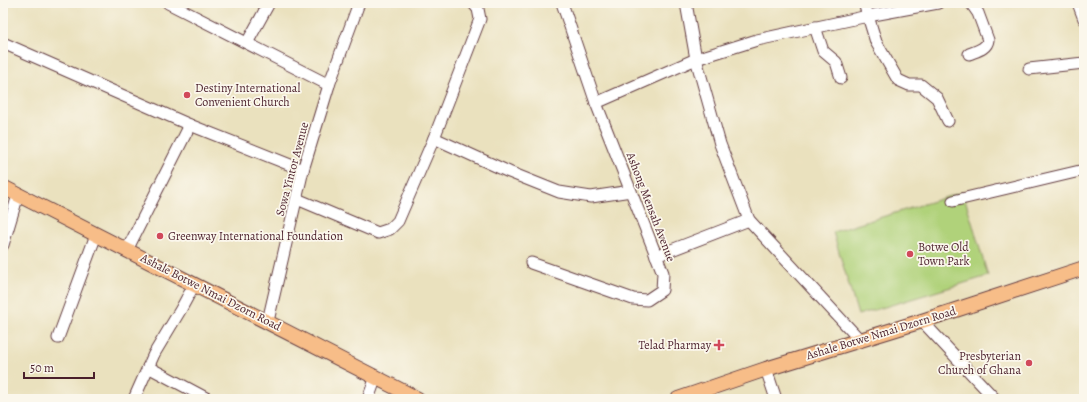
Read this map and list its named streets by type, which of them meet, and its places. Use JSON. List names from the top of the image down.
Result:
{
  "streets": {
    "main road": ["Ashale Botwe Nmai Dzorn Road"],
    "street": ["Sowa Yintor Avenue", "Ashong Mensah Avenue"]
  },
  "crossings": [
    ["Sowa Yintor Avenue", "Ashale Botwe Nmai Dzorn Road"]
  ],
  "places": {
    "other": [
      "Destiny International Convenient Church",
      "Greenway International Foundation",
      "Botwe Old Town Park",
      "Presbyterian Church of Ghana"
    ],
    "health": ["Telad Pharmay"]
  },
  "scale_bar": "50 m"
}
